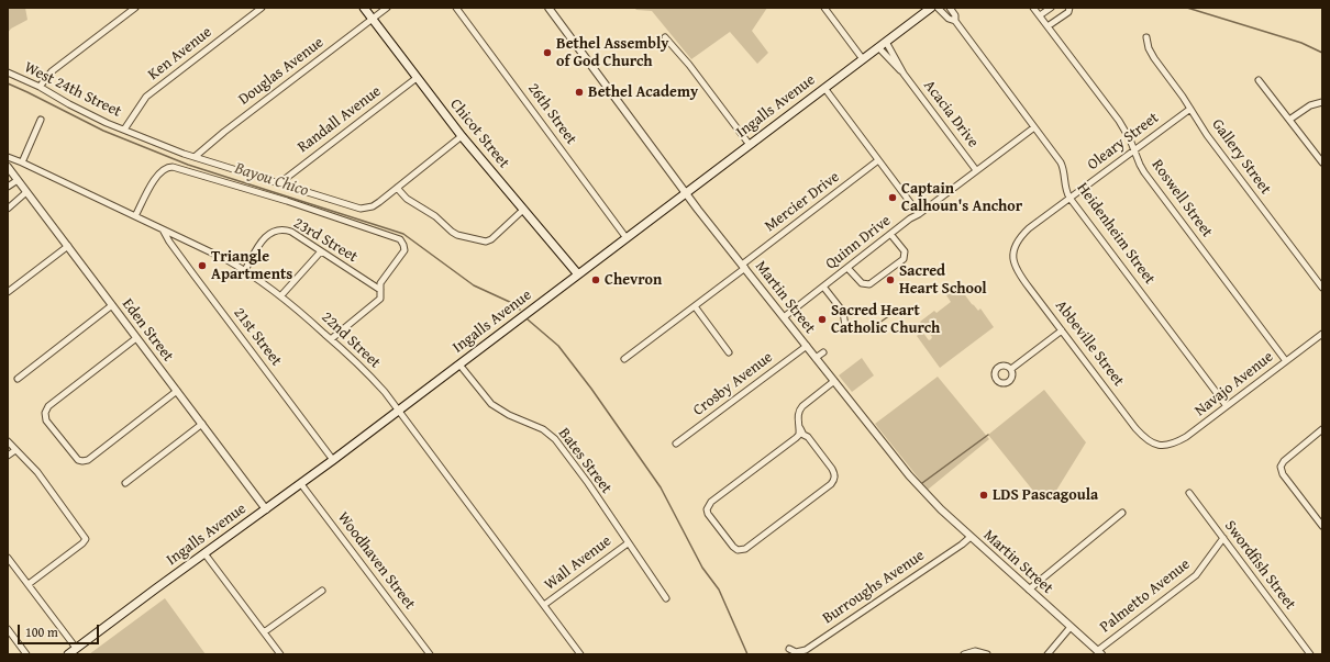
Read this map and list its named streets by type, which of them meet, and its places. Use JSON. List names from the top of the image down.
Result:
{
  "streets": {
    "main road": ["Ingalls Avenue", "Chicot Street"],
    "street": [
      "Ken Avenue",
      "Douglas Avenue",
      "West 24th Street",
      "26th Street",
      "Acacia Drive",
      "Randall Avenue",
      "Oleary Street",
      "Gallery Street",
      "Roswell Street",
      "Mercier Drive",
      "Heidenheim Street",
      "23rd Street",
      "Quinn Drive",
      "Martin Street",
      "Eden Street",
      "21st Street",
      "22nd Street",
      "Abbeville Street",
      "Crosby Avenue",
      "Navajo Avenue",
      "Bates Street",
      "Woodhaven Street",
      "Wall Avenue",
      "Swordfish Street",
      "Burroughs Avenue",
      "Palmetto Avenue"
    ]
  },
  "crossings": [
    ["Ken Avenue", "West 24th Street"],
    ["Douglas Avenue", "West 24th Street"],
    ["Douglas Avenue", "Chicot Street"],
    ["West 24th Street", "Randall Avenue"],
    ["West 24th Street", "Chicot Street"],
    ["Ingalls Avenue", "26th Street"],
    ["Ingalls Avenue", "Acacia Drive"],
    ["Ingalls Avenue", "Chicot Street"],
    ["Ingalls Avenue", "Martin Street"],
    ["Ingalls Avenue", "Eden Street"],
    ["Ingalls Avenue", "21st Street"],
    ["Ingalls Avenue", "22nd Street"],
    ["Ingalls Avenue", "Bates Street"],
    ["Ingalls Avenue", "Woodhaven Street"],
    ["Acacia Drive", "Quinn Drive"],
    ["Randall Avenue", "Chicot Street"],
    ["Oleary Street", "Gallery Street"],
    ["Oleary Street", "Roswell Street"],
    ["Oleary Street", "Heidenheim Street"],
    ["Oleary Street", "Abbeville Street"],
    ["Roswell Street", "Navajo Avenue"],
    ["Mercier Drive", "Martin Street"],
    ["Heidenheim Street", "Quinn Drive"],
    ["Heidenheim Street", "Navajo Avenue"],
    ["23rd Street", "22nd Street"],
    ["Quinn Drive", "Martin Street"],
    ["Martin Street", "Crosby Avenue"],
    ["Martin Street", "Burroughs Avenue"],
    ["Martin Street", "Palmetto Avenue"],
    ["21st Street", "22nd Street"],
    ["22nd Street", "Wall Avenue"],
    ["Abbeville Street", "Navajo Avenue"],
    ["Bates Street", "Wall Avenue"],
    ["Swordfish Street", "Palmetto Avenue"]
  ],
  "water": ["Bayou Chico"],
  "places": [
    "Bethel Assembly of God Church",
    "Bethel Academy",
    "Captain Calhoun's Anchor",
    "Triangle Apartments",
    "Chevron",
    "Sacred Heart School",
    "Sacred Heart Catholic Church",
    "LDS Pascagoula"
  ],
  "scale_bar": "100 m"
}
